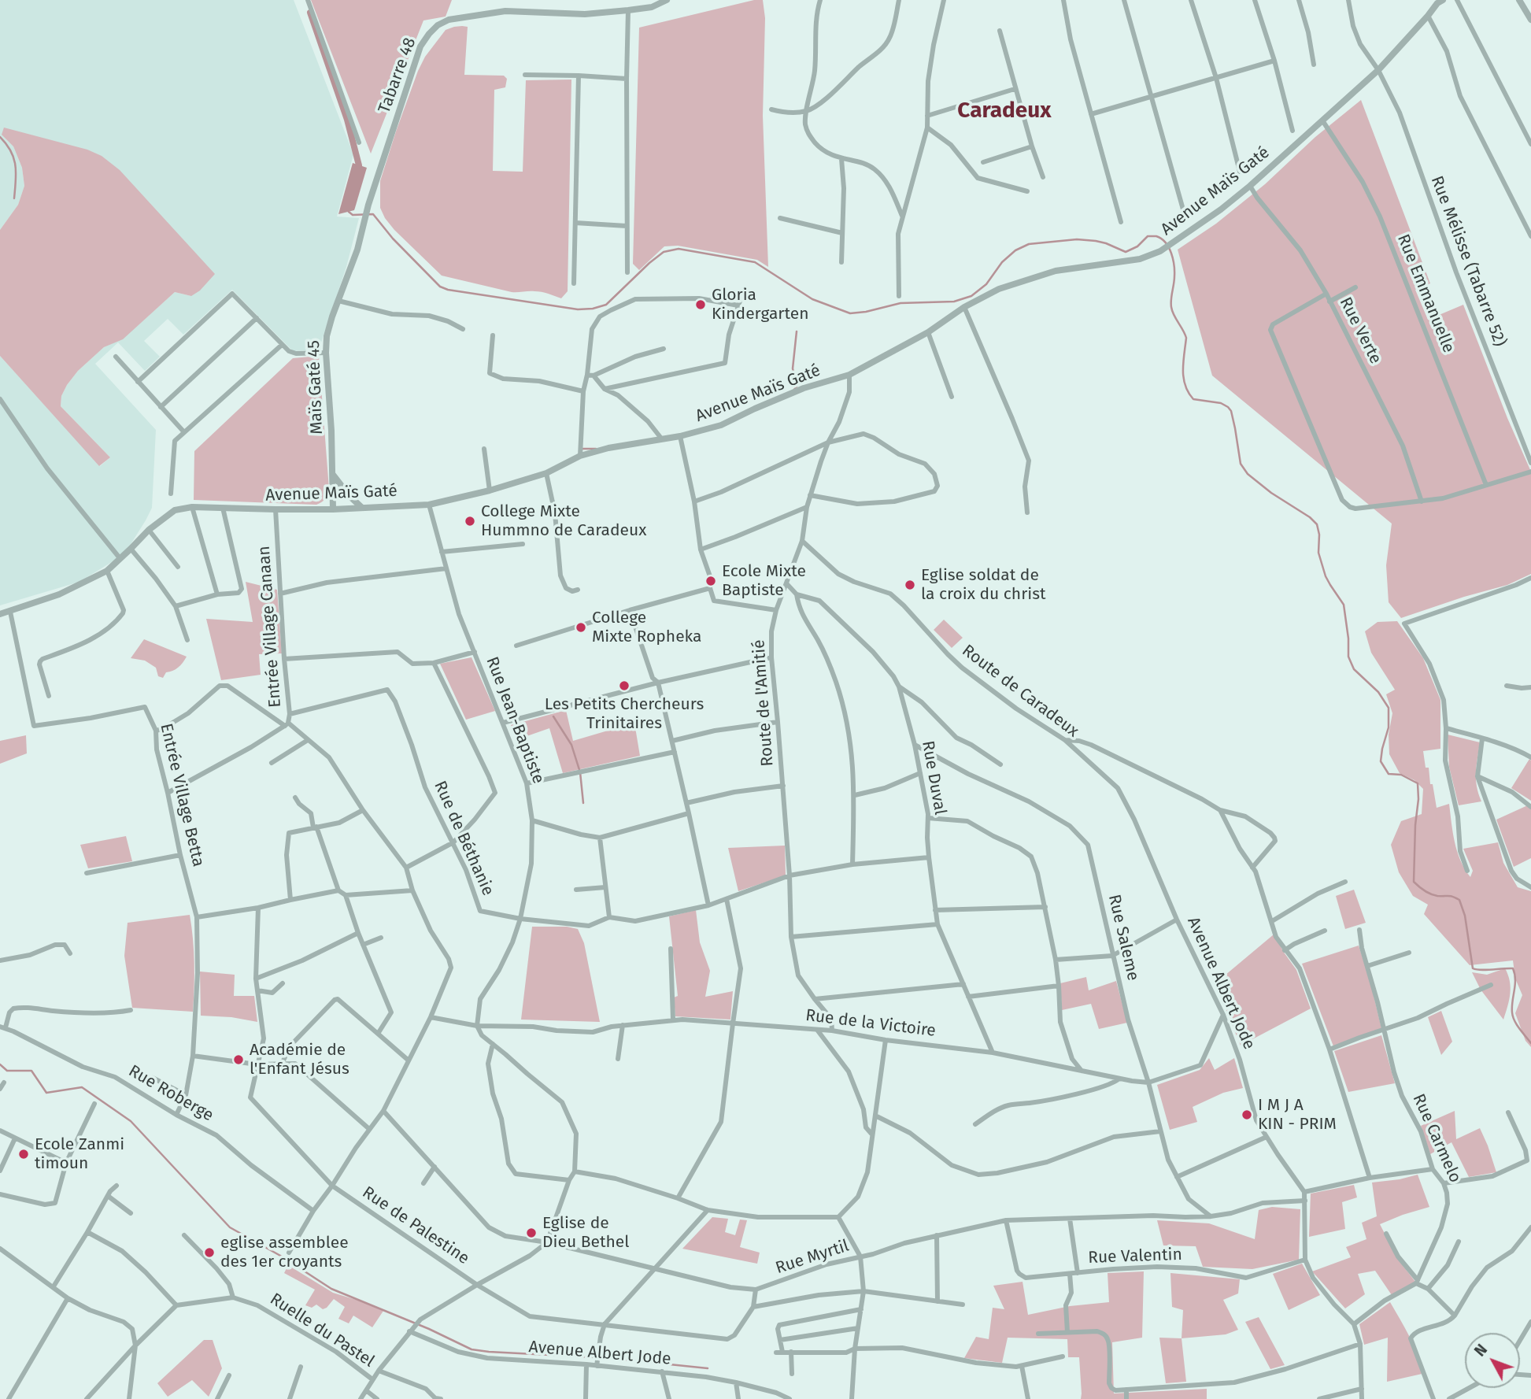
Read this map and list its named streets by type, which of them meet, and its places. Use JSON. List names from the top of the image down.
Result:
{
  "streets": {
    "street": [
      "Tabarre 48",
      "Avenue Maïs Gaté",
      "Rue Mélisse (Tabarre 52)",
      "Rue Emmanuelle",
      "Rue Verte",
      "Maïs Gaté 45",
      "Entrée Village Canaan",
      "Route de Caradeux",
      "Route de l'Amitié",
      "Rue Jean-Baptiste",
      "Rue Duval",
      "Entrée Village Betta",
      "Rue de Béthanie",
      "Rue Saleme",
      "Avenue Albert Jode",
      "Rue de la Victoire",
      "Rue Roberge",
      "Rue Carmelo",
      "Rue de Palestine",
      "Rue Valentin",
      "Rue Myrtil",
      "Ruelle du Pastel"
    ]
  },
  "crossings": [
    ["Tabarre 48", "Maïs Gaté 45"],
    ["Avenue Maïs Gaté", "Rue Mélisse (Tabarre 52)"],
    ["Avenue Maïs Gaté", "Rue Emmanuelle"],
    ["Avenue Maïs Gaté", "Rue Verte"],
    ["Avenue Maïs Gaté", "Maïs Gaté 45"],
    ["Avenue Maïs Gaté", "Entrée Village Canaan"],
    ["Avenue Maïs Gaté", "Route de l'Amitié"],
    ["Avenue Maïs Gaté", "Rue Jean-Baptiste"],
    ["Avenue Maïs Gaté", "Entrée Village Betta"],
    ["Entrée Village Canaan", "Rue de Béthanie"],
    ["Entrée Village Canaan", "Rue de la Victoire"],
    ["Entrée Village Canaan", "Rue Roberge"],
    ["Entrée Village Canaan", "Rue de Palestine"],
    ["Entrée Village Canaan", "Rue Myrtil"],
    ["Route de Caradeux", "Route de l'Amitié"],
    ["Route de Caradeux", "Avenue Albert Jode"],
    ["Route de l'Amitié", "Rue Duval"],
    ["Route de l'Amitié", "Rue de Béthanie"],
    ["Route de l'Amitié", "Rue de la Victoire"],
    ["Rue Jean-Baptiste", "Rue de Béthanie"],
    ["Rue Jean-Baptiste", "Rue de la Victoire"],
    ["Rue Duval", "Rue de Béthanie"],
    ["Rue Duval", "Rue Saleme"],
    ["Rue Duval", "Rue de la Victoire"],
    ["Entrée Village Betta", "Rue Roberge"],
    ["Rue Saleme", "Rue de la Victoire"],
    ["Rue Saleme", "Rue Myrtil"],
    ["Avenue Albert Jode", "Rue de la Victoire"],
    ["Avenue Albert Jode", "Rue Valentin"],
    ["Avenue Albert Jode", "Rue Myrtil"],
    ["Rue de Palestine", "Rue Myrtil"],
    ["Rue Valentin", "Rue Myrtil"]
  ],
  "districts": ["Caradeux"],
  "places": [
    "Gloria Kindergarten",
    "College Mixte Hummno de Caradeux",
    "Ecole Mixte Baptiste",
    "Eglise soldat de la croix du christ",
    "College Mixte Ropheka",
    "Les Petits Chercheurs Trinitaires",
    "Académie de l'Enfant Jésus",
    "I M J A KIN - PRIM",
    "Ecole Zanmi timoun",
    "Eglise de Dieu Bethel",
    "eglise assemblee des 1er croyants"
  ],
  "north": "top left"
}
